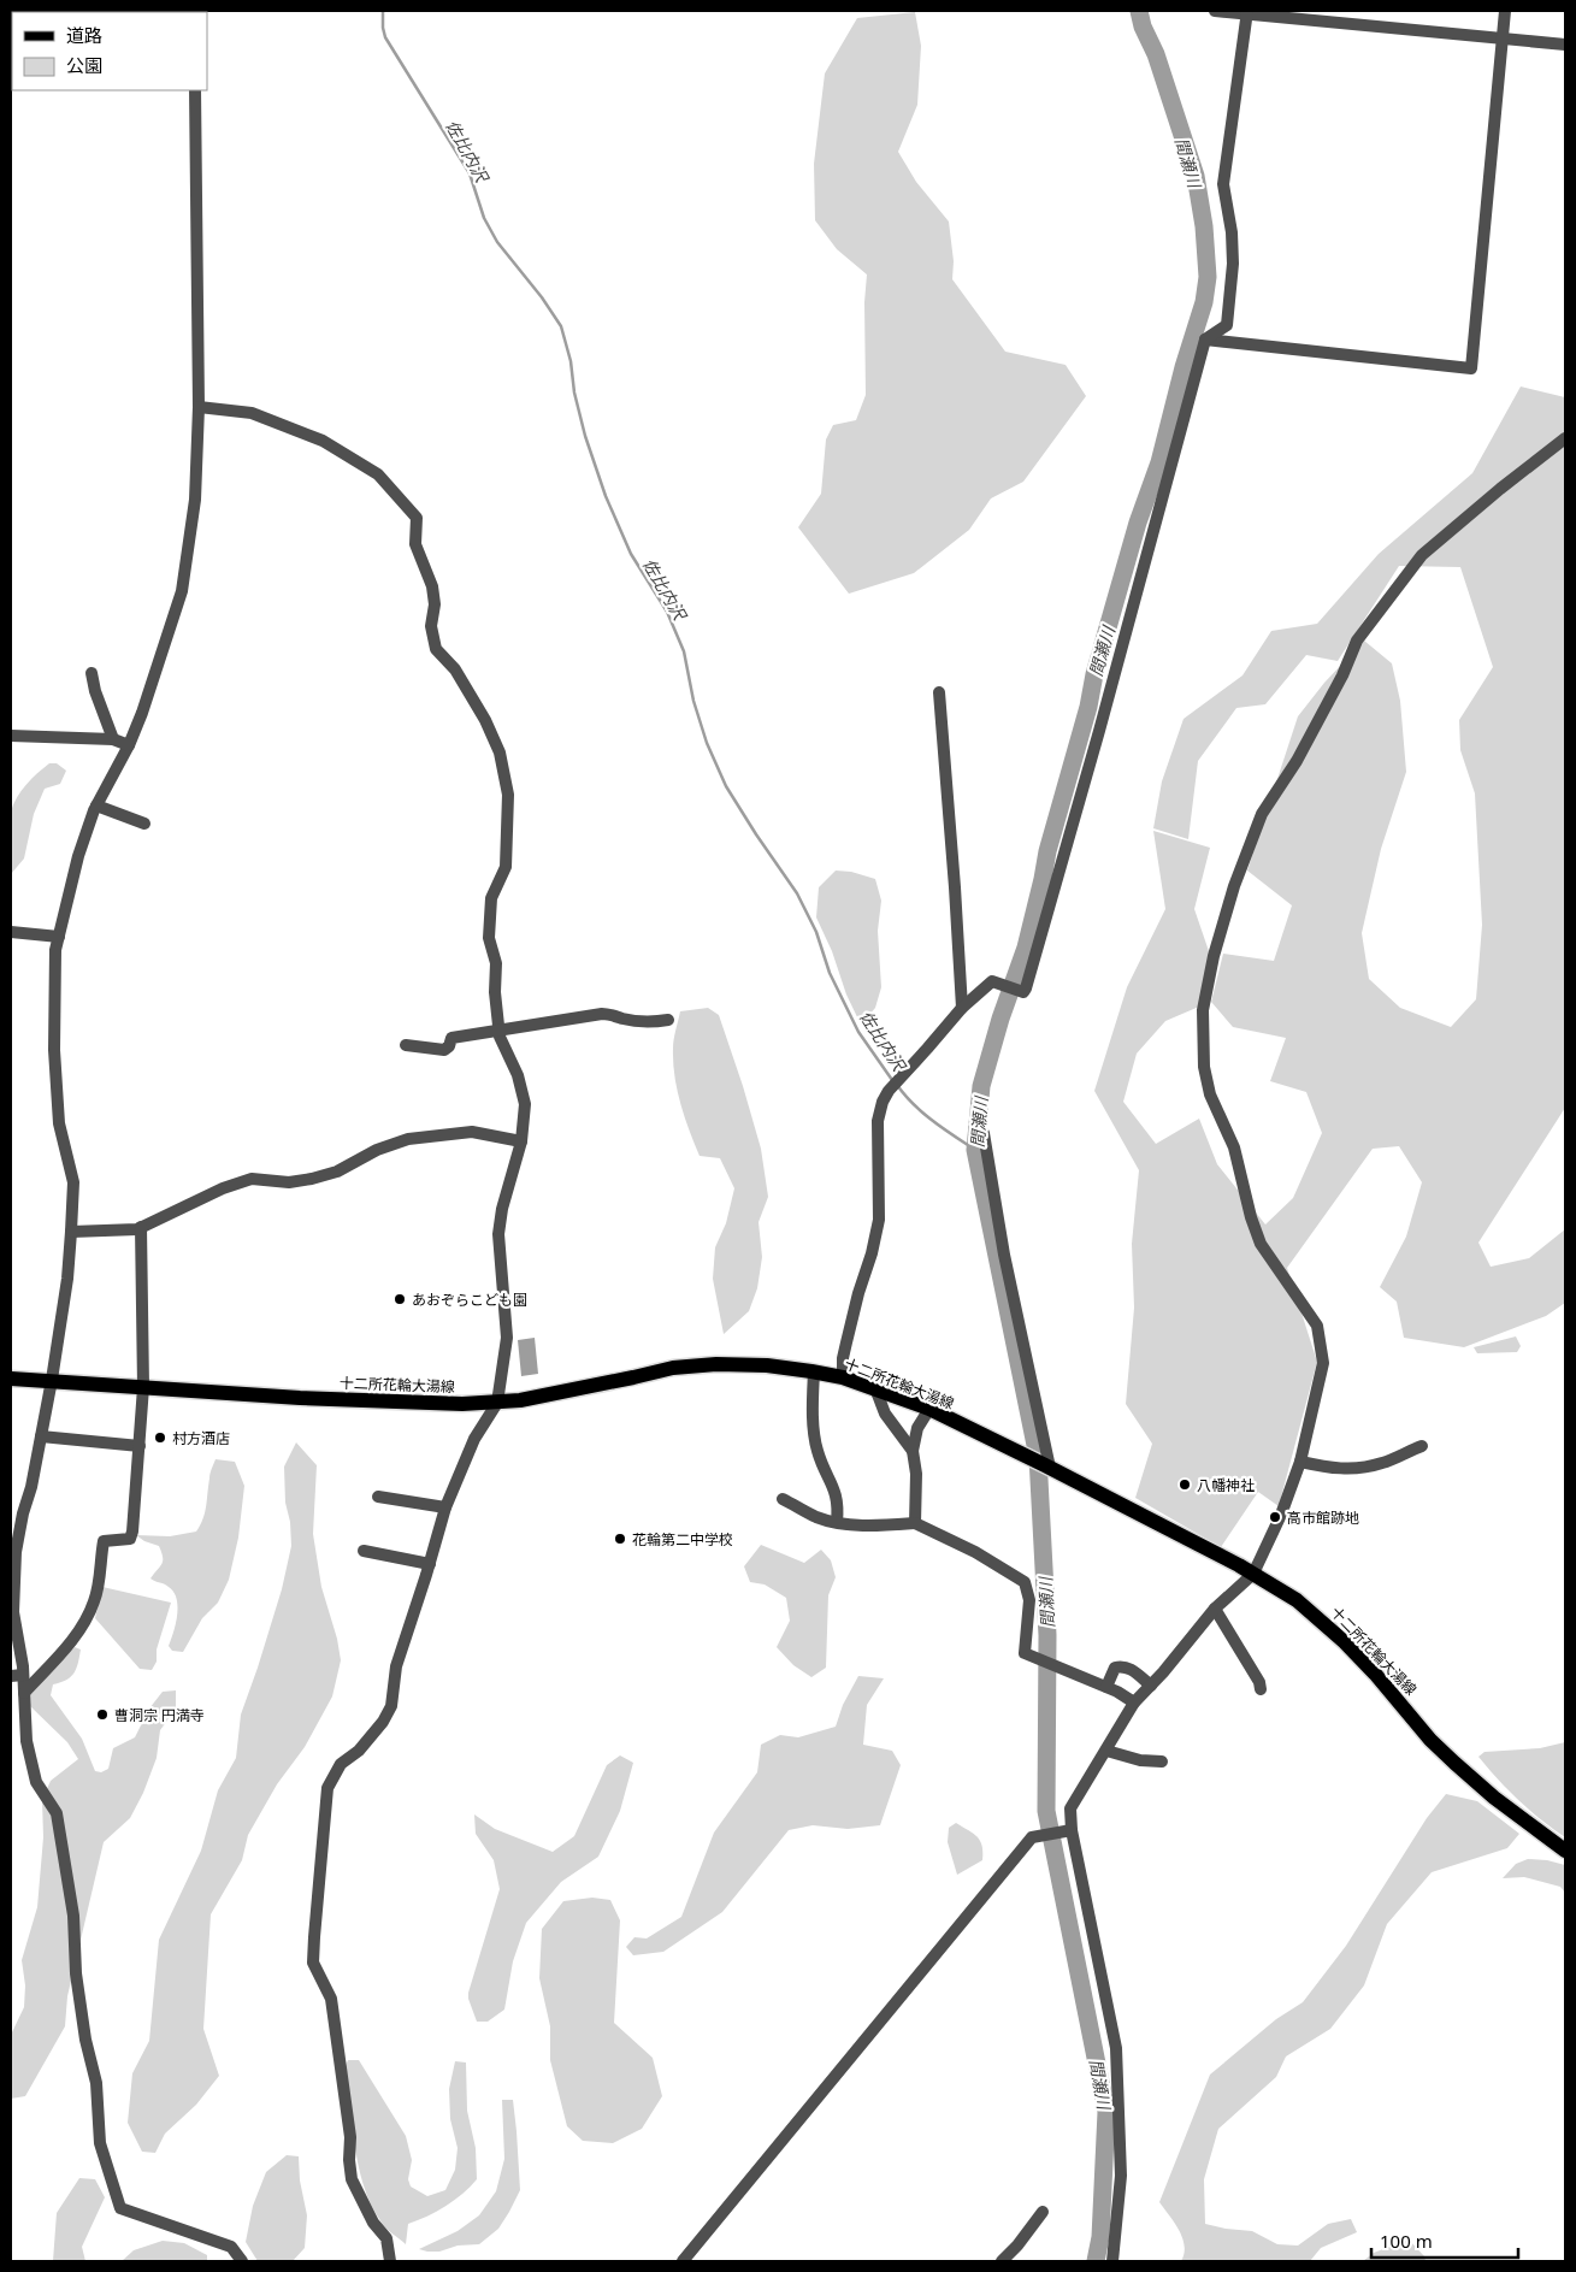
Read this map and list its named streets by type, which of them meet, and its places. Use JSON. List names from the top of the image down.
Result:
{
  "streets": {
    "main road": ["十二所花輪大湯線"]
  },
  "water": ["佐比内沢", "間瀬川"],
  "places": [
    "あおぞらこども園",
    "村方酒店",
    "八幡神社",
    "高市館跡地",
    "花輪第二中学校",
    "曹洞宗 円満寺"
  ],
  "legend": ["道路", "公園"],
  "scale_bar": "100 m"
}
